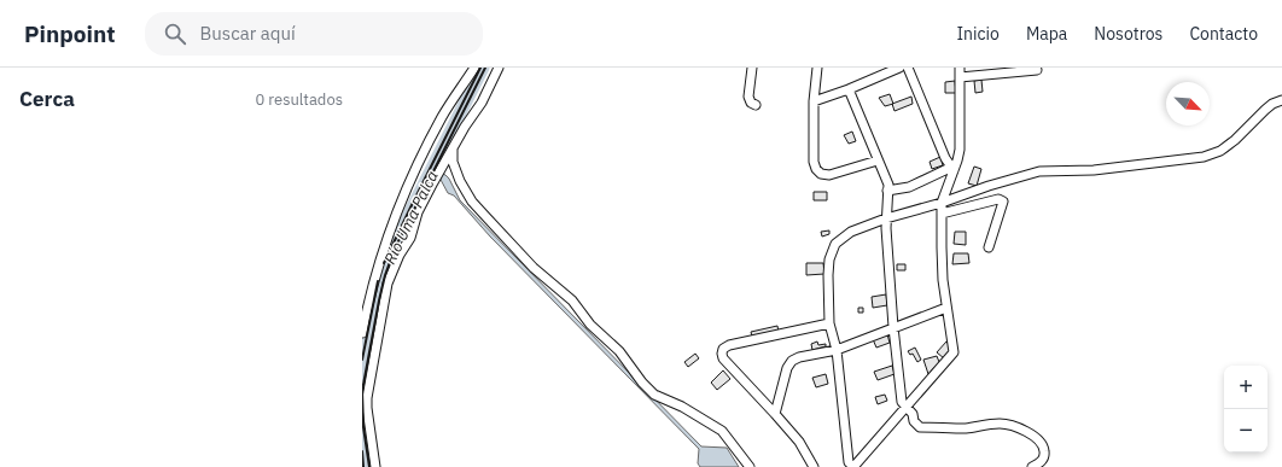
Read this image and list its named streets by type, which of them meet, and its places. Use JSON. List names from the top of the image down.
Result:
{
  "water": ["Río Uma Palca"],
  "north": "bottom right",
  "page": {
    "header": "Pinpoint",
    "search": "Buscar aquí",
    "nav": [
      "Inicio",
      "Mapa",
      "Nosotros",
      "Contacto"
    ],
    "heading": ["Cerca", "0 resultados"],
    "map_buttons": ["+", "−"]
  }
}
